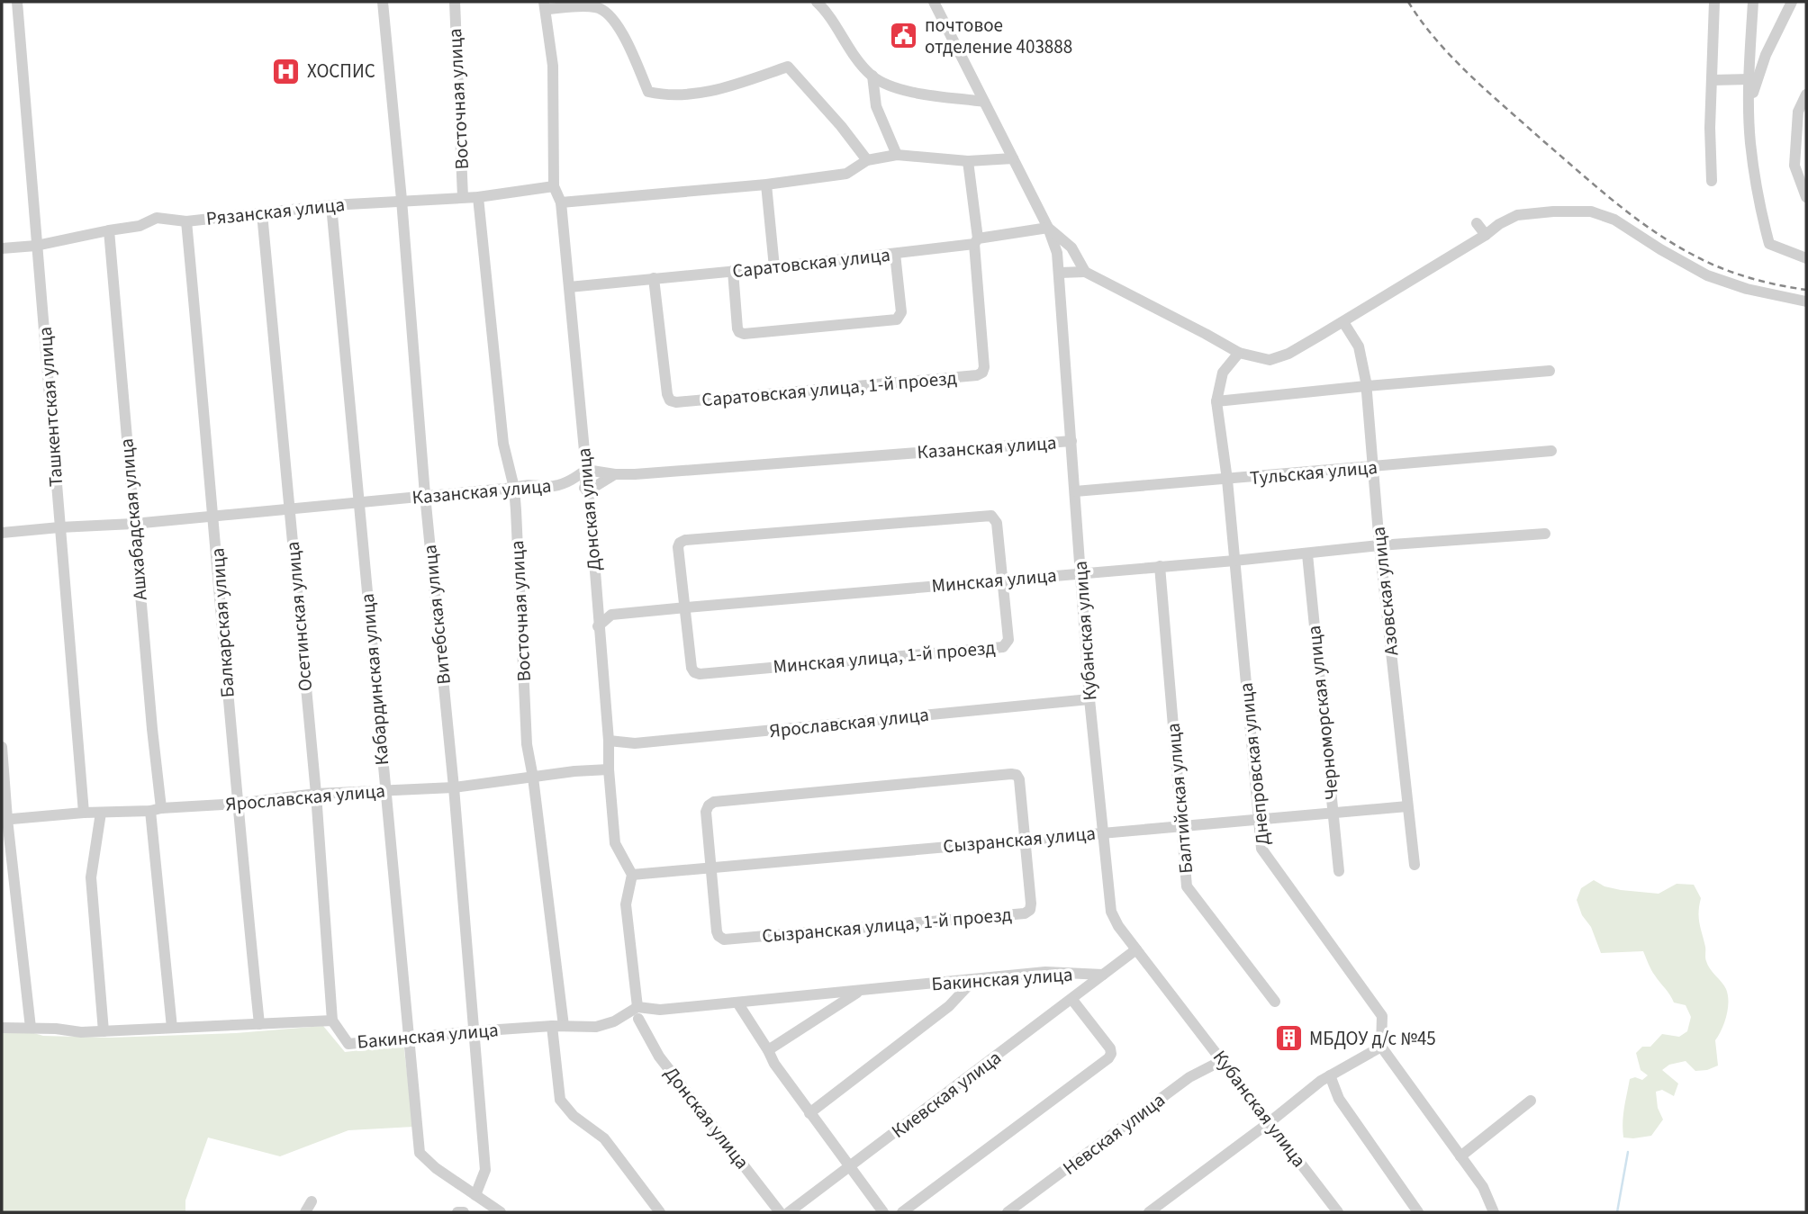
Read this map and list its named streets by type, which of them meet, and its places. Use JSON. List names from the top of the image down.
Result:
{
  "streets": {
    "street": [
      "Восточная улица",
      "Рязанская улица",
      "Саратовская улица",
      "Саратовская улица, 1-й проезд",
      "Ташкентская улица",
      "Казанская улица",
      "Тульская улица",
      "Донская улица",
      "Ашхабадская улица",
      "Минская улица",
      "Азовская улица",
      "Витебская улица",
      "Осетинская улица",
      "Балкарская улица",
      "Кубанская улица",
      "Минская улица, 1-й проезд",
      "Кабардинская улица",
      "Черноморская улица",
      "Ярославская улица",
      "Днепровская улица",
      "Балтийская улица",
      "Сызранская улица",
      "Сызранская улица, 1-й проезд",
      "Бакинская улица",
      "Киевская улица",
      "Невская улица"
    ]
  },
  "crossings": [
    ["Восточная улица", "Рязанская улица"],
    ["Восточная улица", "Казанская улица"],
    ["Восточная улица", "Ярославская улица"],
    ["Восточная улица", "Бакинская улица"],
    ["Рязанская улица", "Ташкентская улица"],
    ["Рязанская улица", "Донская улица"],
    ["Рязанская улица", "Ашхабадская улица"],
    ["Рязанская улица", "Витебская улица"],
    ["Рязанская улица", "Осетинская улица"],
    ["Рязанская улица", "Балкарская улица"],
    ["Рязанская улица", "Кабардинская улица"],
    ["Саратовская улица", "Саратовская улица, 1-й проезд"],
    ["Саратовская улица", "Донская улица"],
    ["Саратовская улица", "Кубанская улица"],
    ["Ташкентская улица", "Казанская улица"],
    ["Ташкентская улица", "Ярославская улица"],
    ["Казанская улица", "Донская улица"],
    ["Казанская улица", "Ашхабадская улица"],
    ["Казанская улица", "Витебская улица"],
    ["Казанская улица", "Осетинская улица"],
    ["Казанская улица", "Балкарская улица"],
    ["Казанская улица", "Кубанская улица"],
    ["Казанская улица", "Кабардинская улица"],
    ["Тульская улица", "Азовская улица"],
    ["Тульская улица", "Кубанская улица"],
    ["Тульская улица", "Днепровская улица"],
    ["Донская улица", "Минская улица"],
    ["Донская улица", "Ярославская улица"],
    ["Донская улица", "Сызранская улица"],
    ["Донская улица", "Бакинская улица"],
    ["Ашхабадская улица", "Ярославская улица"],
    ["Ашхабадская улица", "Бакинская улица"],
    ["Минская улица", "Азовская улица"],
    ["Минская улица", "Кубанская улица"],
    ["Минская улица", "Минская улица, 1-й проезд"],
    ["Минская улица", "Черноморская улица"],
    ["Минская улица", "Днепровская улица"],
    ["Минская улица", "Балтийская улица"],
    ["Азовская улица", "Сызранская улица"],
    ["Витебская улица", "Кабардинская улица"],
    ["Витебская улица", "Ярославская улица"],
    ["Витебская улица", "Бакинская улица"],
    ["Осетинская улица", "Ярославская улица"],
    ["Осетинская улица", "Бакинская улица"],
    ["Балкарская улица", "Ярославская улица"],
    ["Балкарская улица", "Бакинская улица"],
    ["Кубанская улица", "Ярославская улица"],
    ["Кубанская улица", "Сызранская улица"],
    ["Кубанская улица", "Невская улица"],
    ["Кабардинская улица", "Ярославская улица"],
    ["Кабардинская улица", "Бакинская улица"],
    ["Черноморская улица", "Сызранская улица"],
    ["Днепровская улица", "Сызранская улица"],
    ["Балтийская улица", "Сызранская улица"],
    ["Сызранская улица", "Сызранская улица, 1-й проезд"],
    ["Бакинская улица", "Киевская улица"]
  ],
  "places": {
    "public building": ["почтовое отделение 403888"],
    "hospital": ["ХОСПИС"],
    "building": ["МБДОУ д/с №45"]
  }
}
